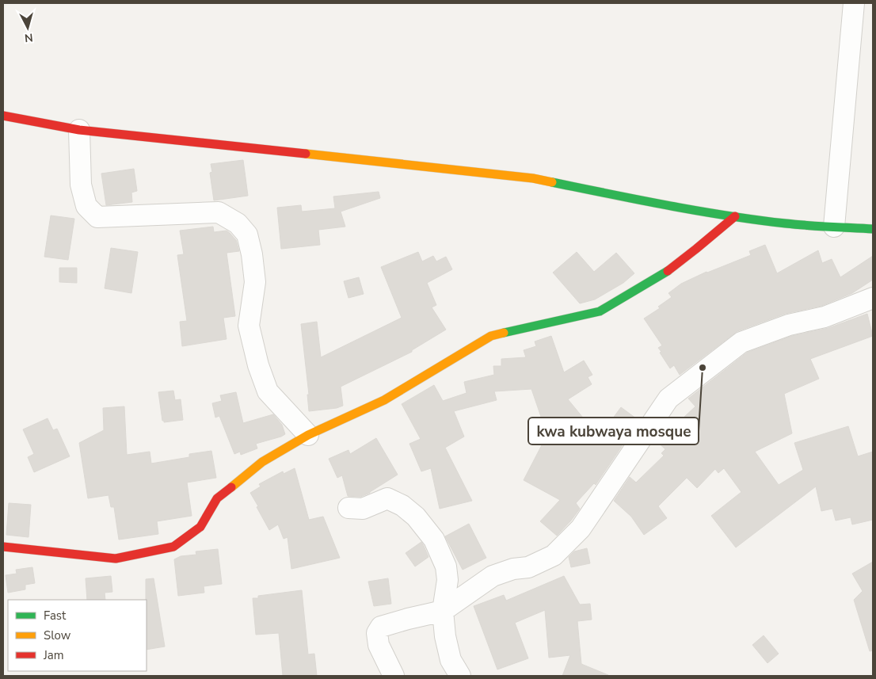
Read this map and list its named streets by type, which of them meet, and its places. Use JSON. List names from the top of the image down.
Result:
{
  "places": ["kwa kubwaya mosque"],
  "legend": ["Fast", "Slow", "Jam"],
  "north": "bottom"
}
